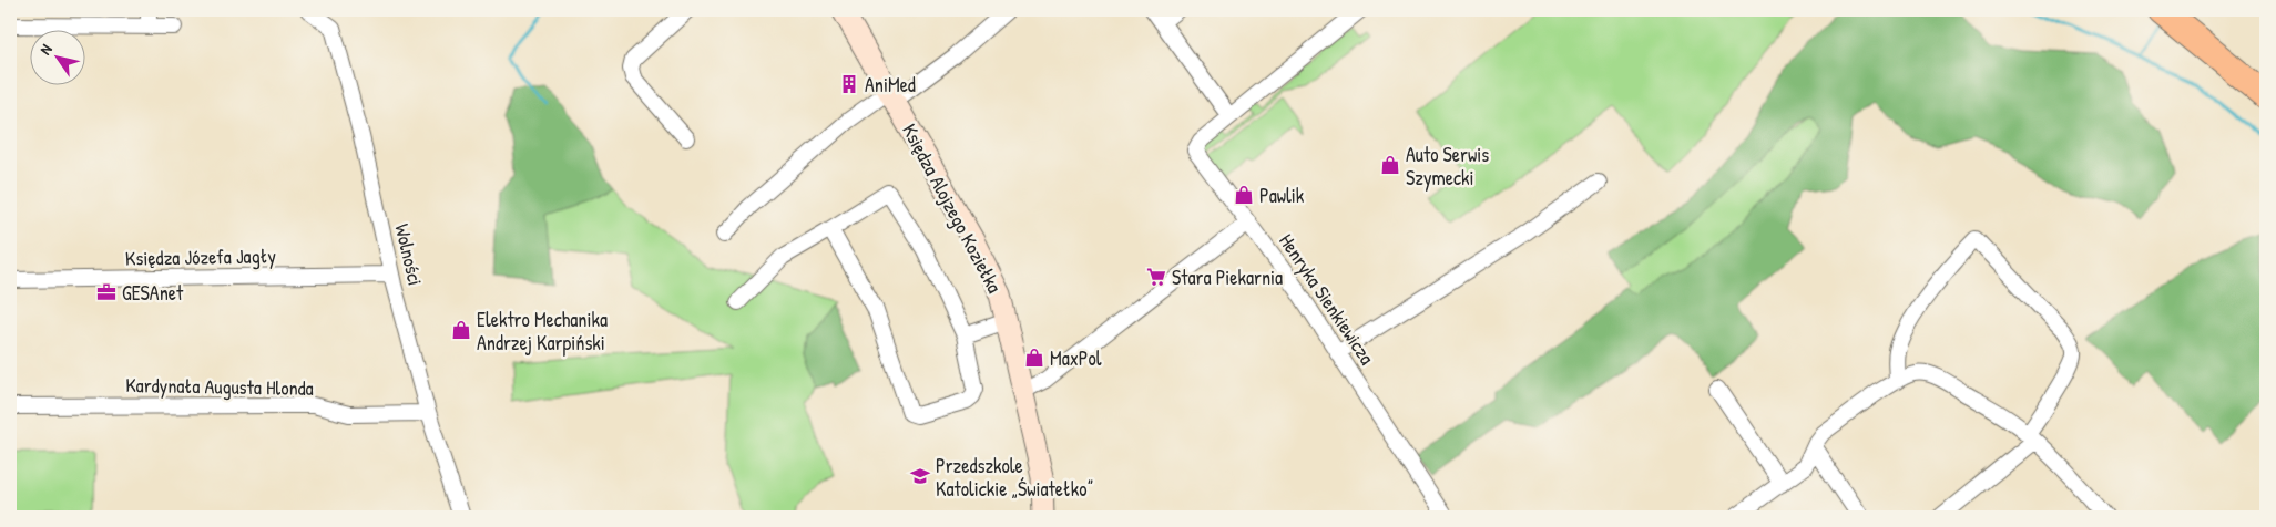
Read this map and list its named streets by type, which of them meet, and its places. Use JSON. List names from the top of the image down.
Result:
{
  "streets": {
    "street": [
      "Księdza Alojzego Koziełka",
      "Wolności",
      "Księdza Józefa Jagły",
      "Henryka Sienkiewicza",
      "Kardynała Augusta Hlonda"
    ]
  },
  "crossings": [
    ["Wolności", "Księdza Józefa Jagły"],
    ["Wolności", "Kardynała Augusta Hlonda"]
  ],
  "places": {
    "building": ["AniMed"],
    "shop": [
      "Auto Serwis Szymecki",
      "Pawlik",
      "Elektro Mechanika Andrzej Karpiński",
      "MaxPol"
    ],
    "supermarket": ["Stara Piekarnia"],
    "office": ["GESAnet"],
    "school or university": ["Przedszkole Katolickie „Światełko”"]
  },
  "north": "top left"
}
